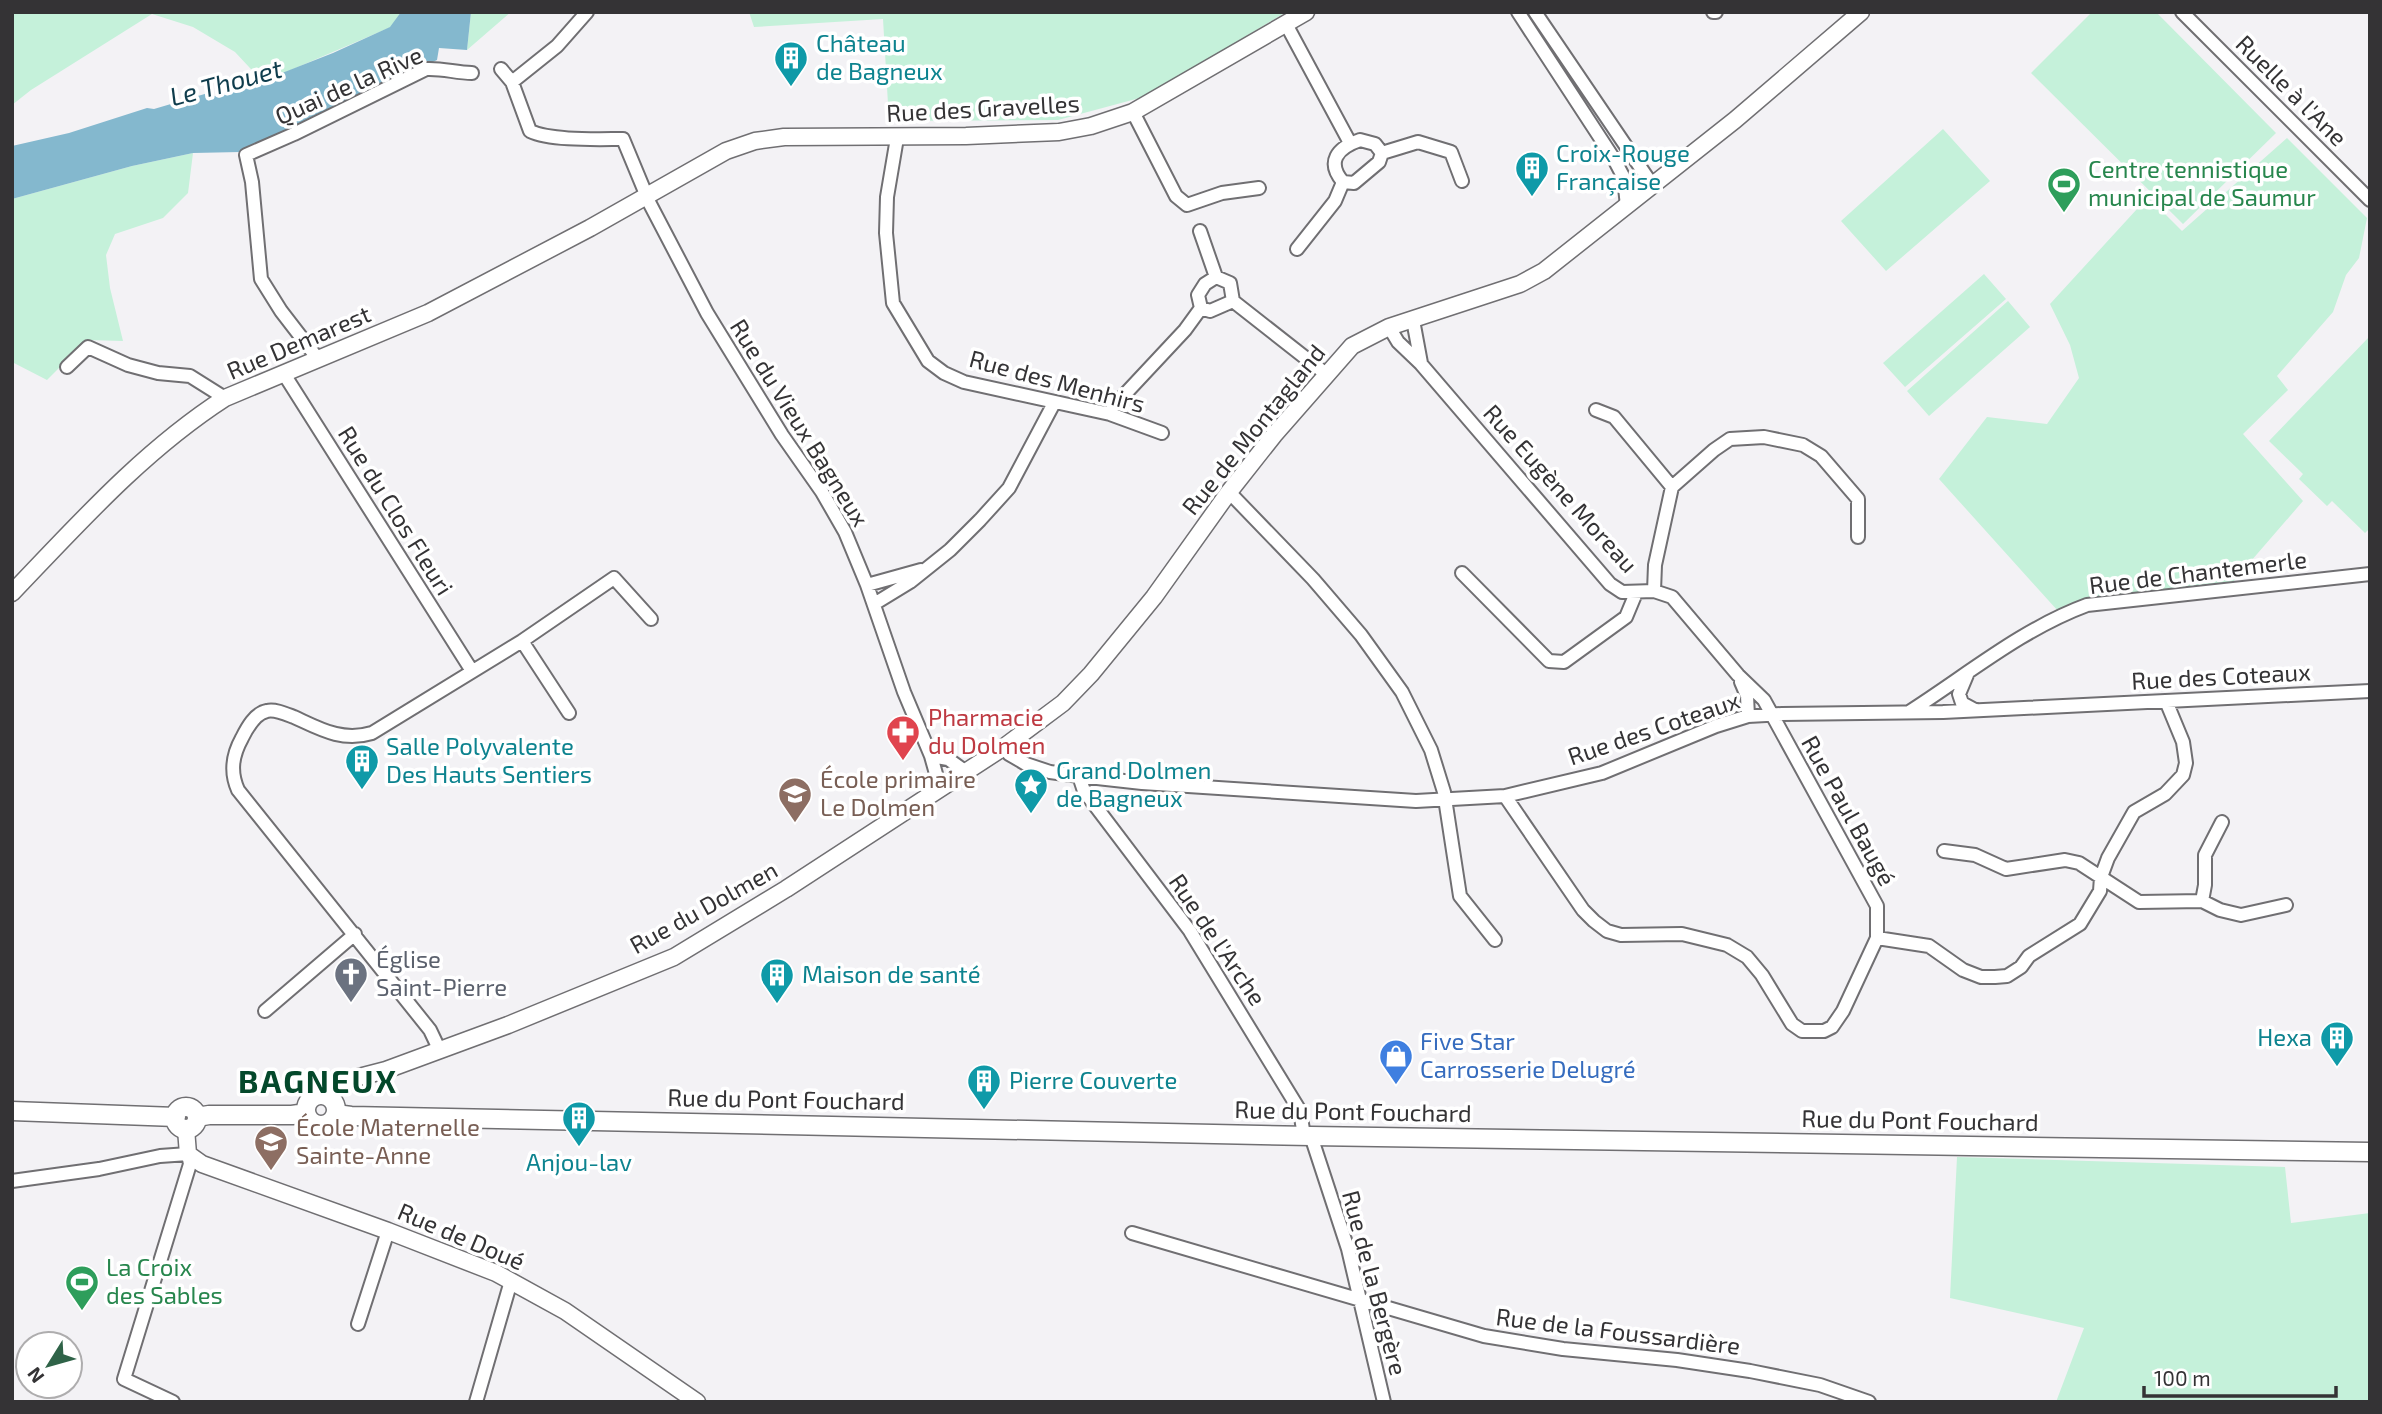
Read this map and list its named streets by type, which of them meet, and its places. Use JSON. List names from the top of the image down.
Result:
{
  "streets": {
    "main road": ["Rue du Pont Fouchard"],
    "street": [
      "Quai de la Rive",
      "Ruelle à l'Ane",
      "Rue des Gravelles",
      "Rue Demarest",
      "Rue des Menhirs",
      "Rue du Vieux Bagneux",
      "Rue de Montagland",
      "Rue Eugène Moreau",
      "Rue du Clos Fleuri",
      "Rue de Chantemerle",
      "Rue des Coteaux",
      "Rue Paul Baugé",
      "Rue du Dolmen",
      "Rue de l'Arche",
      "Rue de Doué",
      "Rue de la Bergère",
      "Rue de la Foussardière"
    ]
  },
  "crossings": [
    ["Quai de la Rive", "Rue Demarest"],
    ["Rue des Gravelles", "Rue Demarest"],
    ["Rue des Gravelles", "Rue des Menhirs"],
    ["Rue des Gravelles", "Rue du Vieux Bagneux"],
    ["Rue Demarest", "Rue du Vieux Bagneux"],
    ["Rue Demarest", "Rue du Clos Fleuri"],
    ["Rue du Vieux Bagneux", "Rue du Dolmen"],
    ["Rue de Montagland", "Rue Eugène Moreau"],
    ["Rue de Montagland", "Rue des Coteaux"],
    ["Rue de Montagland", "Rue du Dolmen"],
    ["Rue Eugène Moreau", "Rue des Coteaux"],
    ["Rue Eugène Moreau", "Rue Paul Baugé"],
    ["Rue de Chantemerle", "Rue des Coteaux"],
    ["Rue des Coteaux", "Rue Paul Baugé"],
    ["Rue des Coteaux", "Rue du Dolmen"],
    ["Rue des Coteaux", "Rue de l'Arche"],
    ["Rue du Dolmen", "Rue du Pont Fouchard"],
    ["Rue de l'Arche", "Rue du Pont Fouchard"],
    ["Rue de l'Arche", "Rue de la Bergère"],
    ["Rue du Pont Fouchard", "Rue de la Bergère"],
    ["Rue de la Bergère", "Rue de la Foussardière"]
  ],
  "districts": ["BAGNEUX"],
  "water": ["Le Thouet"],
  "places": {
    "building": [
      "Château de Bagneux",
      "Croix-Rouge Française",
      "Salle Polyvalente Des Hauts Sentiers",
      "Maison de santé",
      "Hexa",
      "Pierre Couverte",
      "Anjou-lav"
    ],
    "sports": ["Centre tennistique municipal de Saumur", "La Croix des Sables"],
    "pharmacy": ["Pharmacie du Dolmen"],
    "place": ["Grand Dolmen de Bagneux"],
    "school or university": ["École primaire Le Dolmen", "École Maternelle Sainte-Anne"],
    "church": ["Église Saint-Pierre"],
    "shop": ["Five Star Carrosserie Delugré"]
  },
  "scale_bar": "100 m",
  "north": "bottom left"
}
